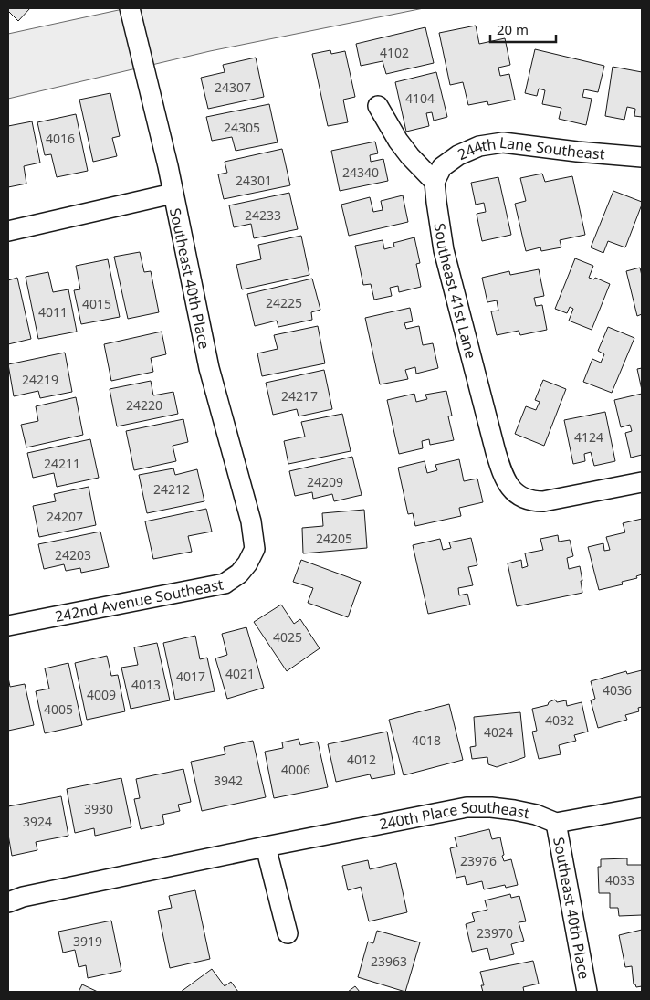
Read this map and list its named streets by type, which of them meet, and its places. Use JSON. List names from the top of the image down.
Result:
{
  "streets": {
    "street": [
      "244th Lane Southeast",
      "Southeast 40th Place",
      "Southeast 41st Lane",
      "242nd Avenue Southeast",
      "240th Place Southeast"
    ]
  },
  "crossings": [
    ["244th Lane Southeast", "Southeast 41st Lane"],
    ["Southeast 40th Place", "242nd Avenue Southeast"],
    ["Southeast 40th Place", "240th Place Southeast"]
  ],
  "house_numbers": [
    "4102",
    "24307",
    "4104",
    "24305",
    "4016",
    "24340",
    "24301",
    "24233",
    "24225",
    "4015",
    "4011",
    "24219",
    "24217",
    "24220",
    "4124",
    "24211",
    "24209",
    "24212",
    "24207",
    "24205",
    "24203",
    "4025",
    "4021",
    "4017",
    "4013",
    "4036",
    "4009",
    "4005",
    "4032",
    "4024",
    "4018",
    "4012",
    "4006",
    "3942",
    "3930",
    "3924",
    "23976",
    "4033",
    "23970",
    "3919",
    "23963"
  ],
  "scale_bar": "20 m"
}
